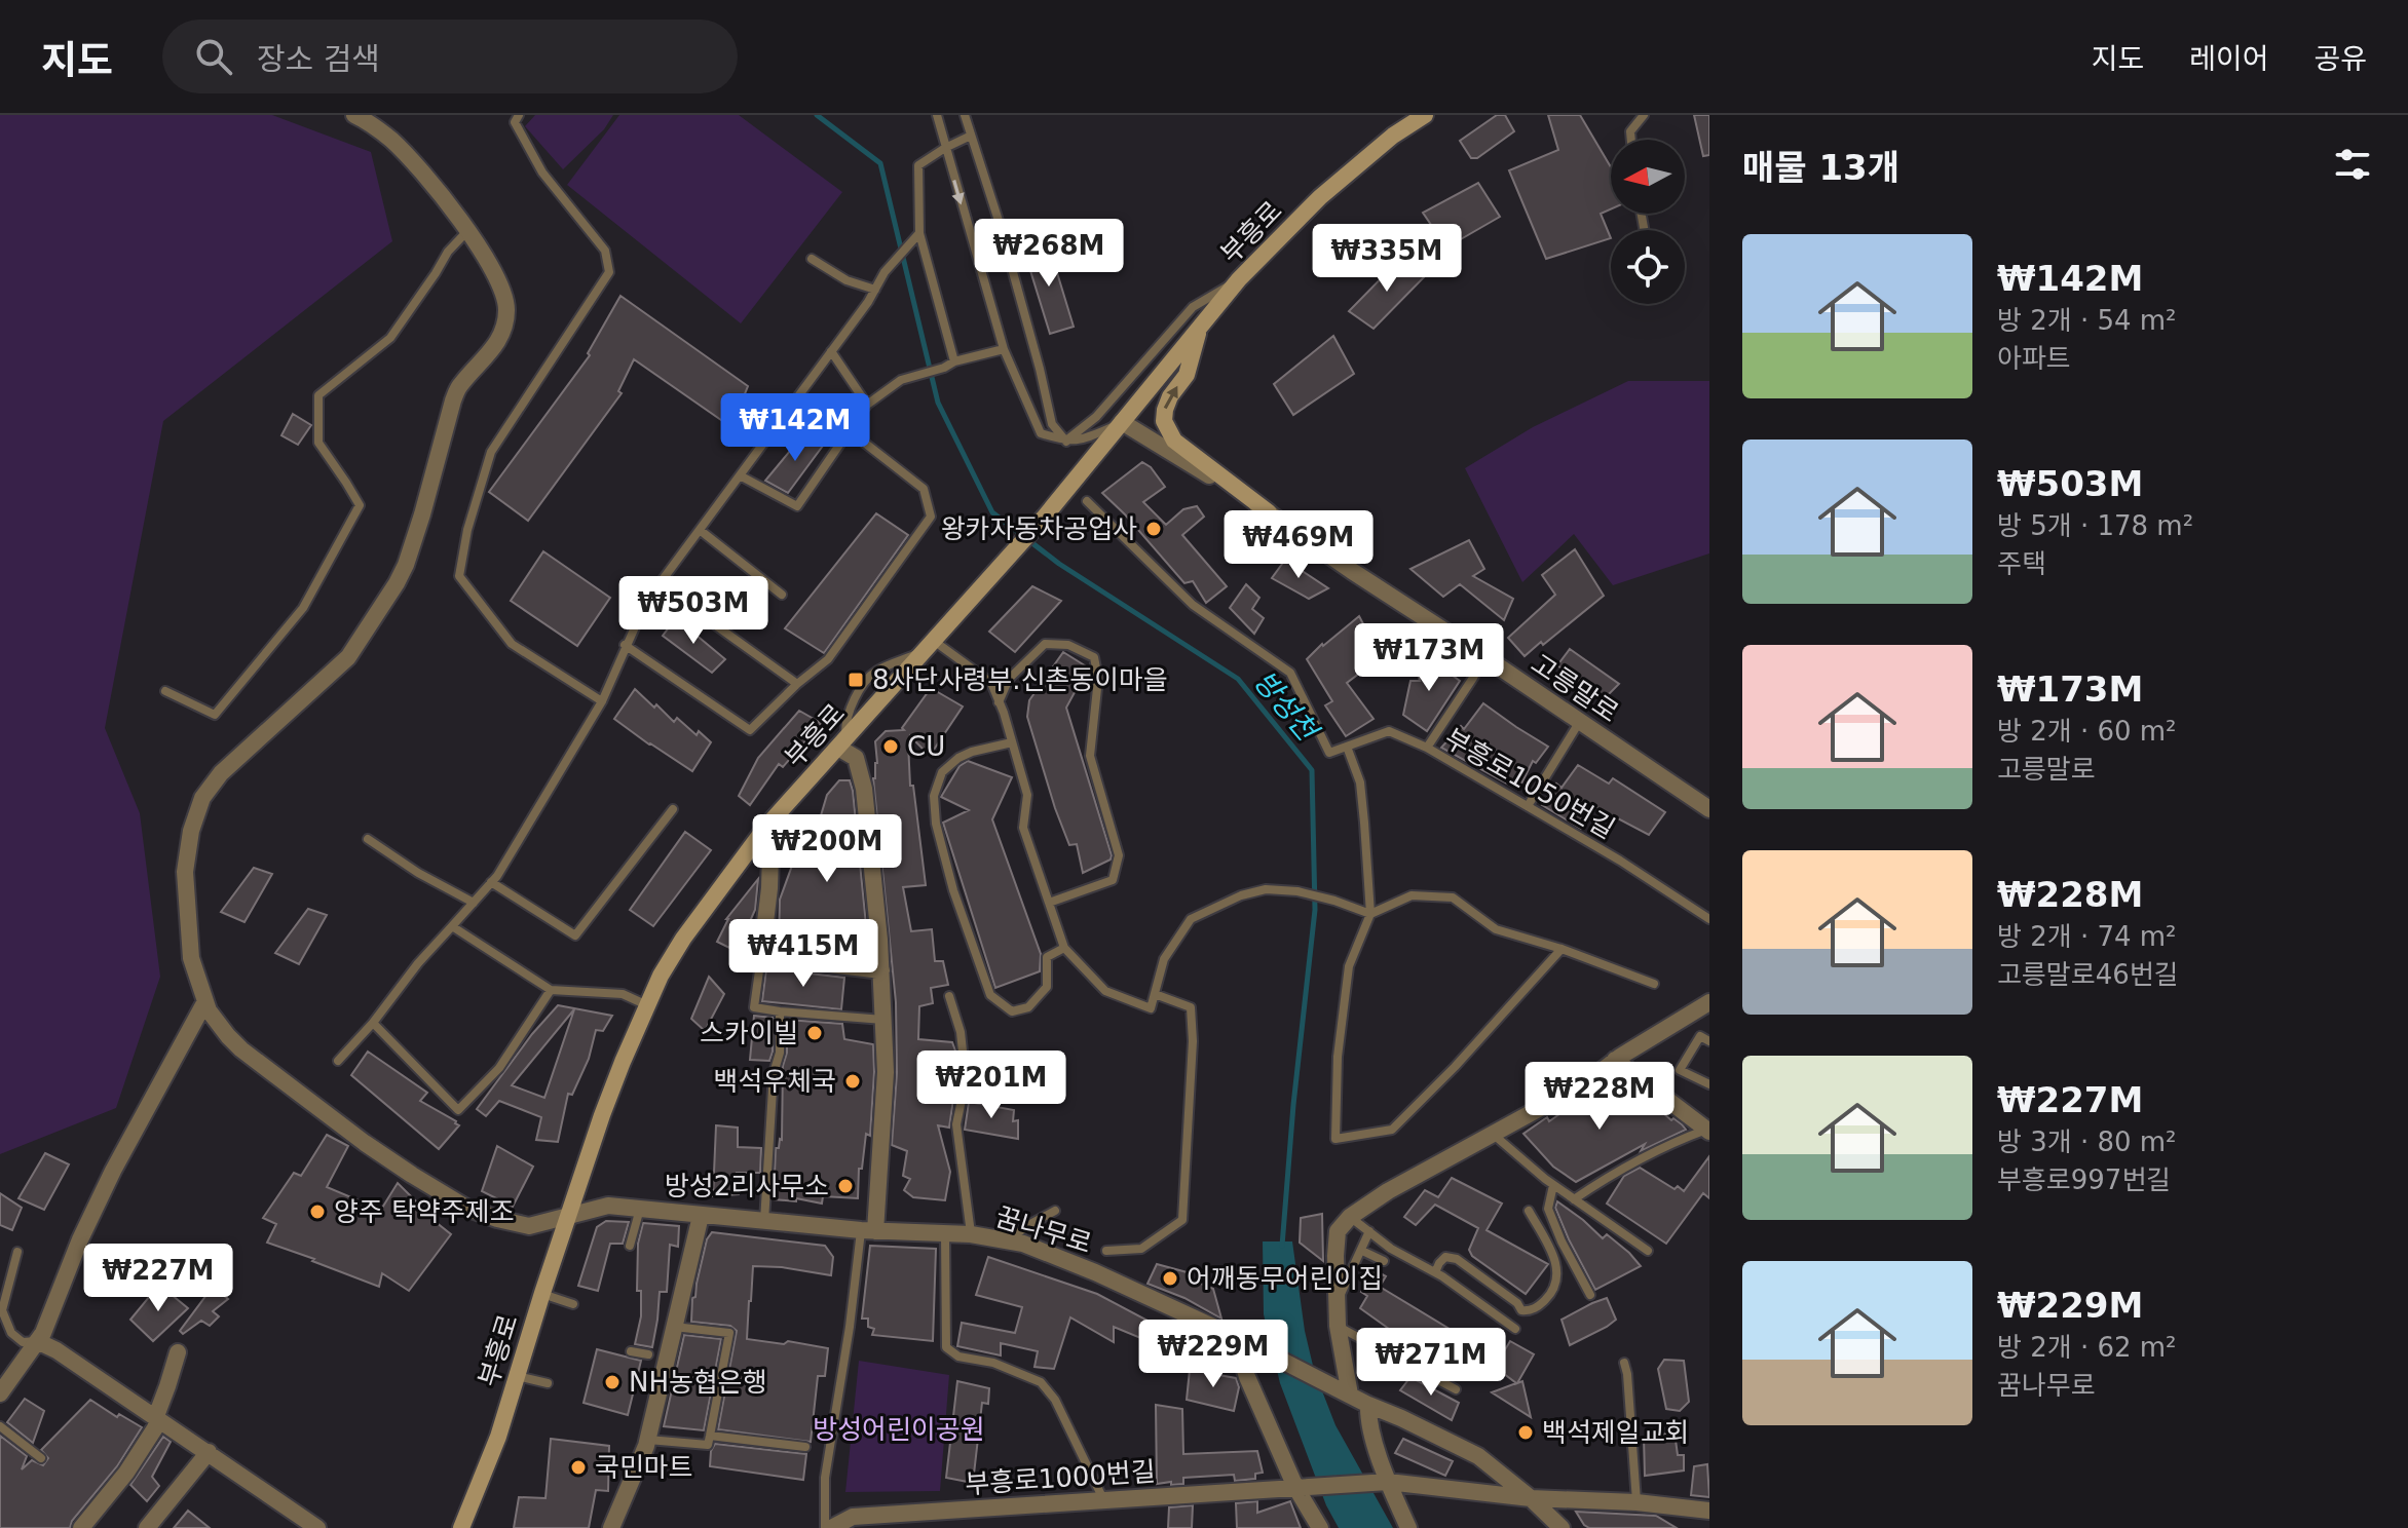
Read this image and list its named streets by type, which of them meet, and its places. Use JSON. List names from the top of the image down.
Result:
{
  "streets": {
    "main road": ["부흥로"],
    "street": ["고릉말로", "꿈나무로", "부흥로1000번길"],
    "lane": ["부흥로1050번길"]
  },
  "crossings": [
    ["부흥로", "고릉말로"],
    ["부흥로", "꿈나무로"]
  ],
  "water": ["방성천"],
  "parks": ["방성어린이공원"],
  "places": {
    "other": [
      "왕카자동차공업사",
      "CU",
      "스카이빌",
      "백석우체국",
      "방성2리사무소",
      "양주 탁약주제조",
      "어깨동무어린이집",
      "NH농협은행",
      "백석제일교회",
      "국민마트"
    ],
    "transit": ["8사단사령부.신촌동이마을"]
  },
  "north": "left",
  "page": {
    "header": "지도",
    "search": "장소 검색",
    "nav": ["지도", "레이어", "공유"],
    "heading": "매물 13개",
    "list": [
      {
        "name": "₩142M",
        "note": "방 2개 · 54 m² · 아파트"
      },
      {
        "name": "₩503M",
        "note": "방 5개 · 178 m² · 주택"
      },
      {
        "name": "₩173M",
        "note": "방 2개 · 60 m² · 고릉말로"
      },
      {
        "name": "₩228M",
        "note": "방 2개 · 74 m² · 고릉말로46번길"
      },
      {
        "name": "₩227M",
        "note": "방 3개 · 80 m² · 부흥로997번길"
      },
      {
        "name": "₩229M",
        "note": "방 2개 · 62 m² · 꿈나무로"
      }
    ],
    "price": [
      "₩268M",
      "₩335M",
      "₩142M",
      "₩469M",
      "₩503M",
      "₩173M",
      "₩200M",
      "₩415M",
      "₩201M",
      "₩228M",
      "₩227M",
      "₩229M",
      "₩271M"
    ]
  }
}
